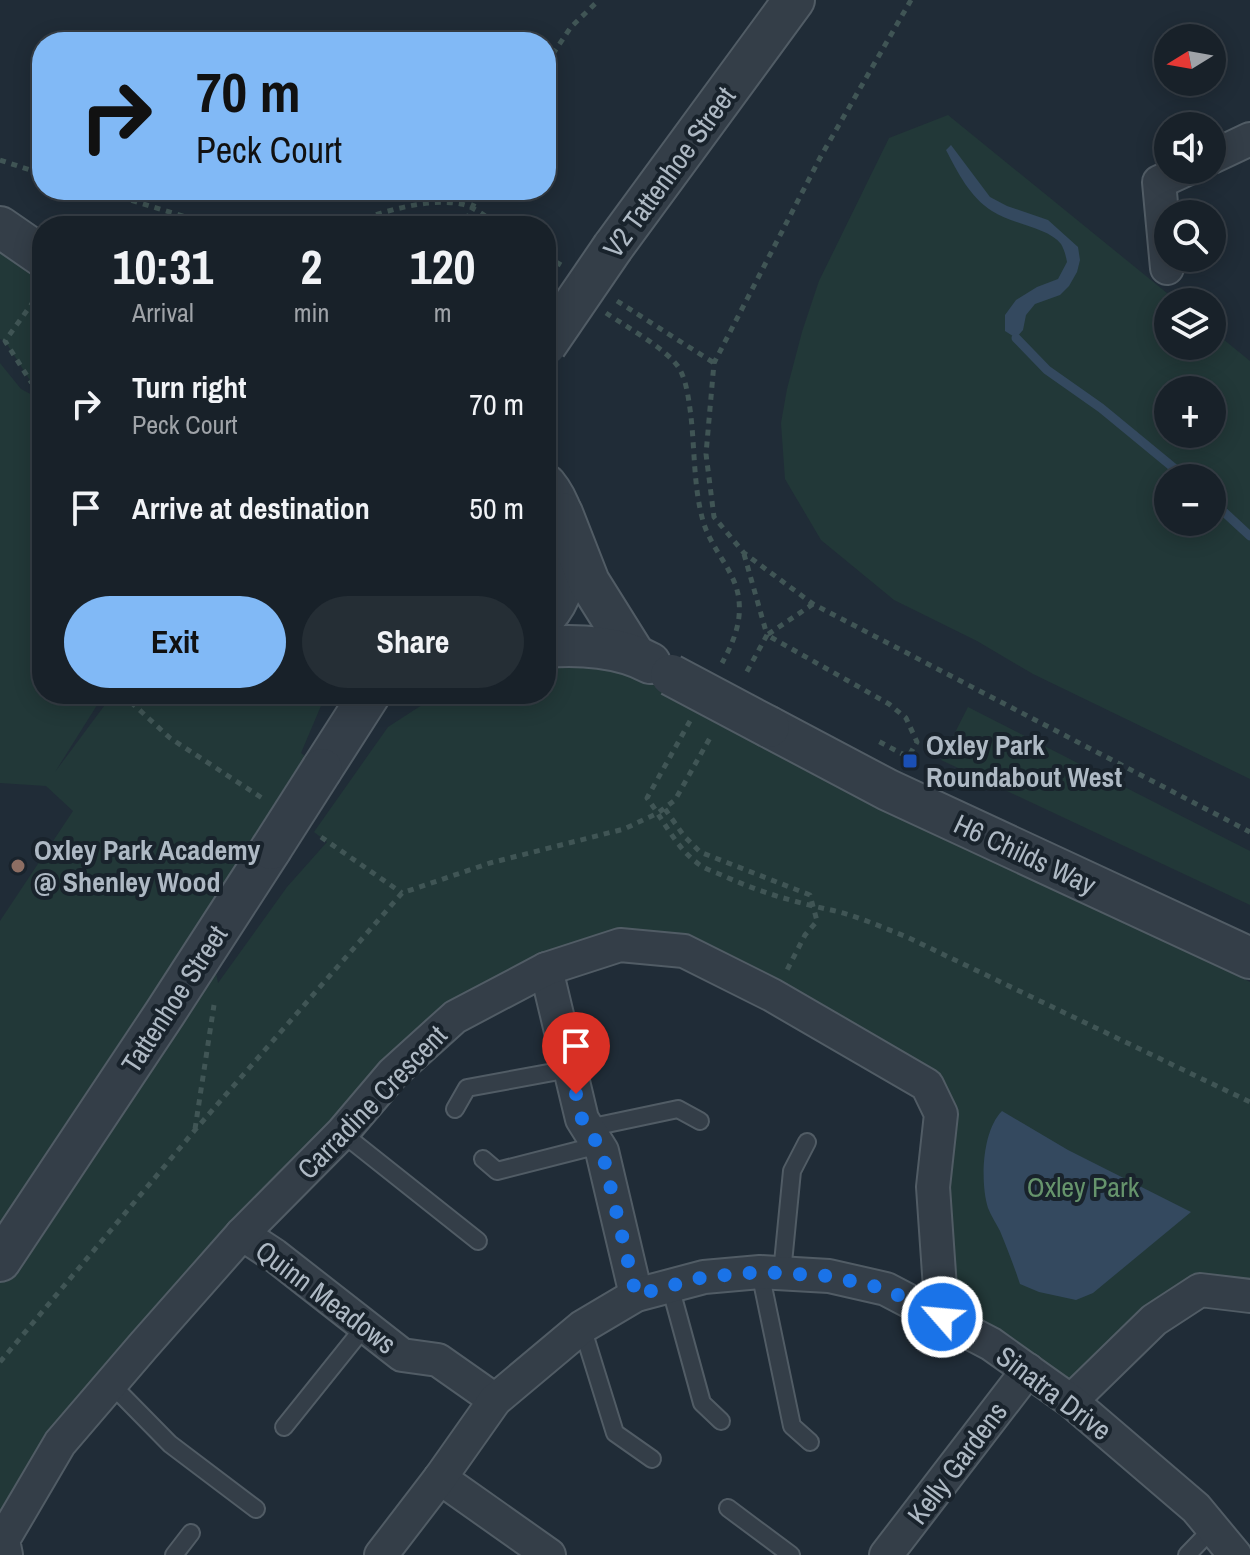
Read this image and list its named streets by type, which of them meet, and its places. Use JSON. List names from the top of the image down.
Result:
{
  "streets": {
    "street": [
      "V2 Tattenhoe Street",
      "H6 Childs Way",
      "Tattenhoe Street",
      "Carradine Crescent",
      "Quinn Meadows",
      "Sinatra Drive",
      "Kelly Gardens"
    ]
  },
  "crossings": [
    ["Carradine Crescent", "Quinn Meadows"],
    ["Carradine Crescent", "Sinatra Drive"],
    ["Quinn Meadows", "Sinatra Drive"],
    ["Sinatra Drive", "Kelly Gardens"]
  ],
  "parks": ["Oxley Park"],
  "places": {
    "transit": ["Oxley Park Roundabout West"],
    "other": ["Oxley Park Academy @ Shenley Wood"]
  },
  "north": "left",
  "page": {
    "map_buttons": ["+", "−"],
    "turn": ["70 m", "Peck Court"],
    "eta": [
      "10:31",
      "Arrival",
      "2",
      "min",
      "120",
      "m"
    ],
    "list": [
      {
        "name": "Turn right",
        "note": "Peck Court",
        "value": "70 m"
      },
      {
        "name": "Arrive at destination",
        "value": "50 m"
      }
    ],
    "buttons": ["Exit", "Share"]
  }
}
